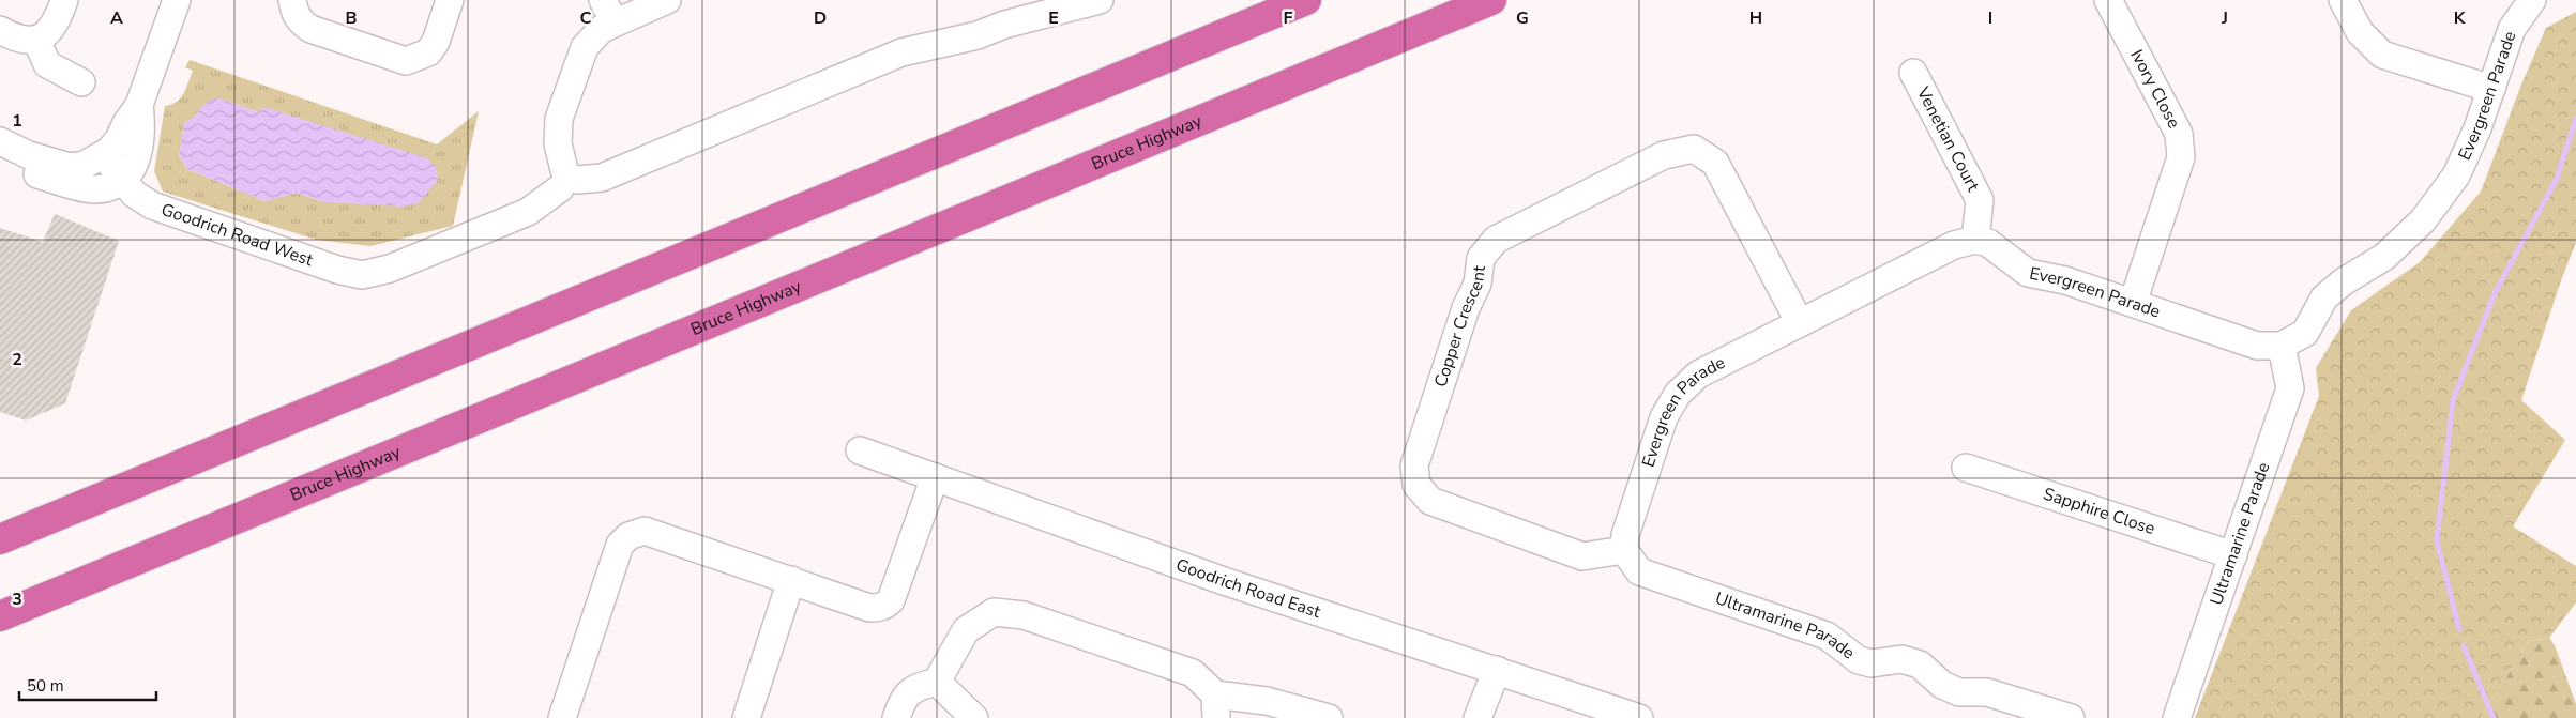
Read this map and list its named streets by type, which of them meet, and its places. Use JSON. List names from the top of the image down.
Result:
{
  "streets": {
    "highway": ["Bruce Highway"],
    "street": [
      "Ivory Close",
      "Evergreen Parade",
      "Venetian Court",
      "Goodrich Road West",
      "Copper Crescent",
      "Sapphire Close",
      "Ultramarine Parade",
      "Goodrich Road East"
    ]
  },
  "crossings": [
    ["Ivory Close", "Evergreen Parade"],
    ["Evergreen Parade", "Venetian Court"],
    ["Evergreen Parade", "Copper Crescent"],
    ["Evergreen Parade", "Ultramarine Parade"],
    ["Copper Crescent", "Ultramarine Parade"],
    ["Sapphire Close", "Ultramarine Parade"]
  ],
  "scale_bar": "50 m",
  "grid": {
    "columns": [
      "A",
      "B",
      "C",
      "D",
      "E",
      "F",
      "G",
      "H",
      "I",
      "J",
      "K"
    ],
    "rows": ["1", "2", "3"]
  }
}
